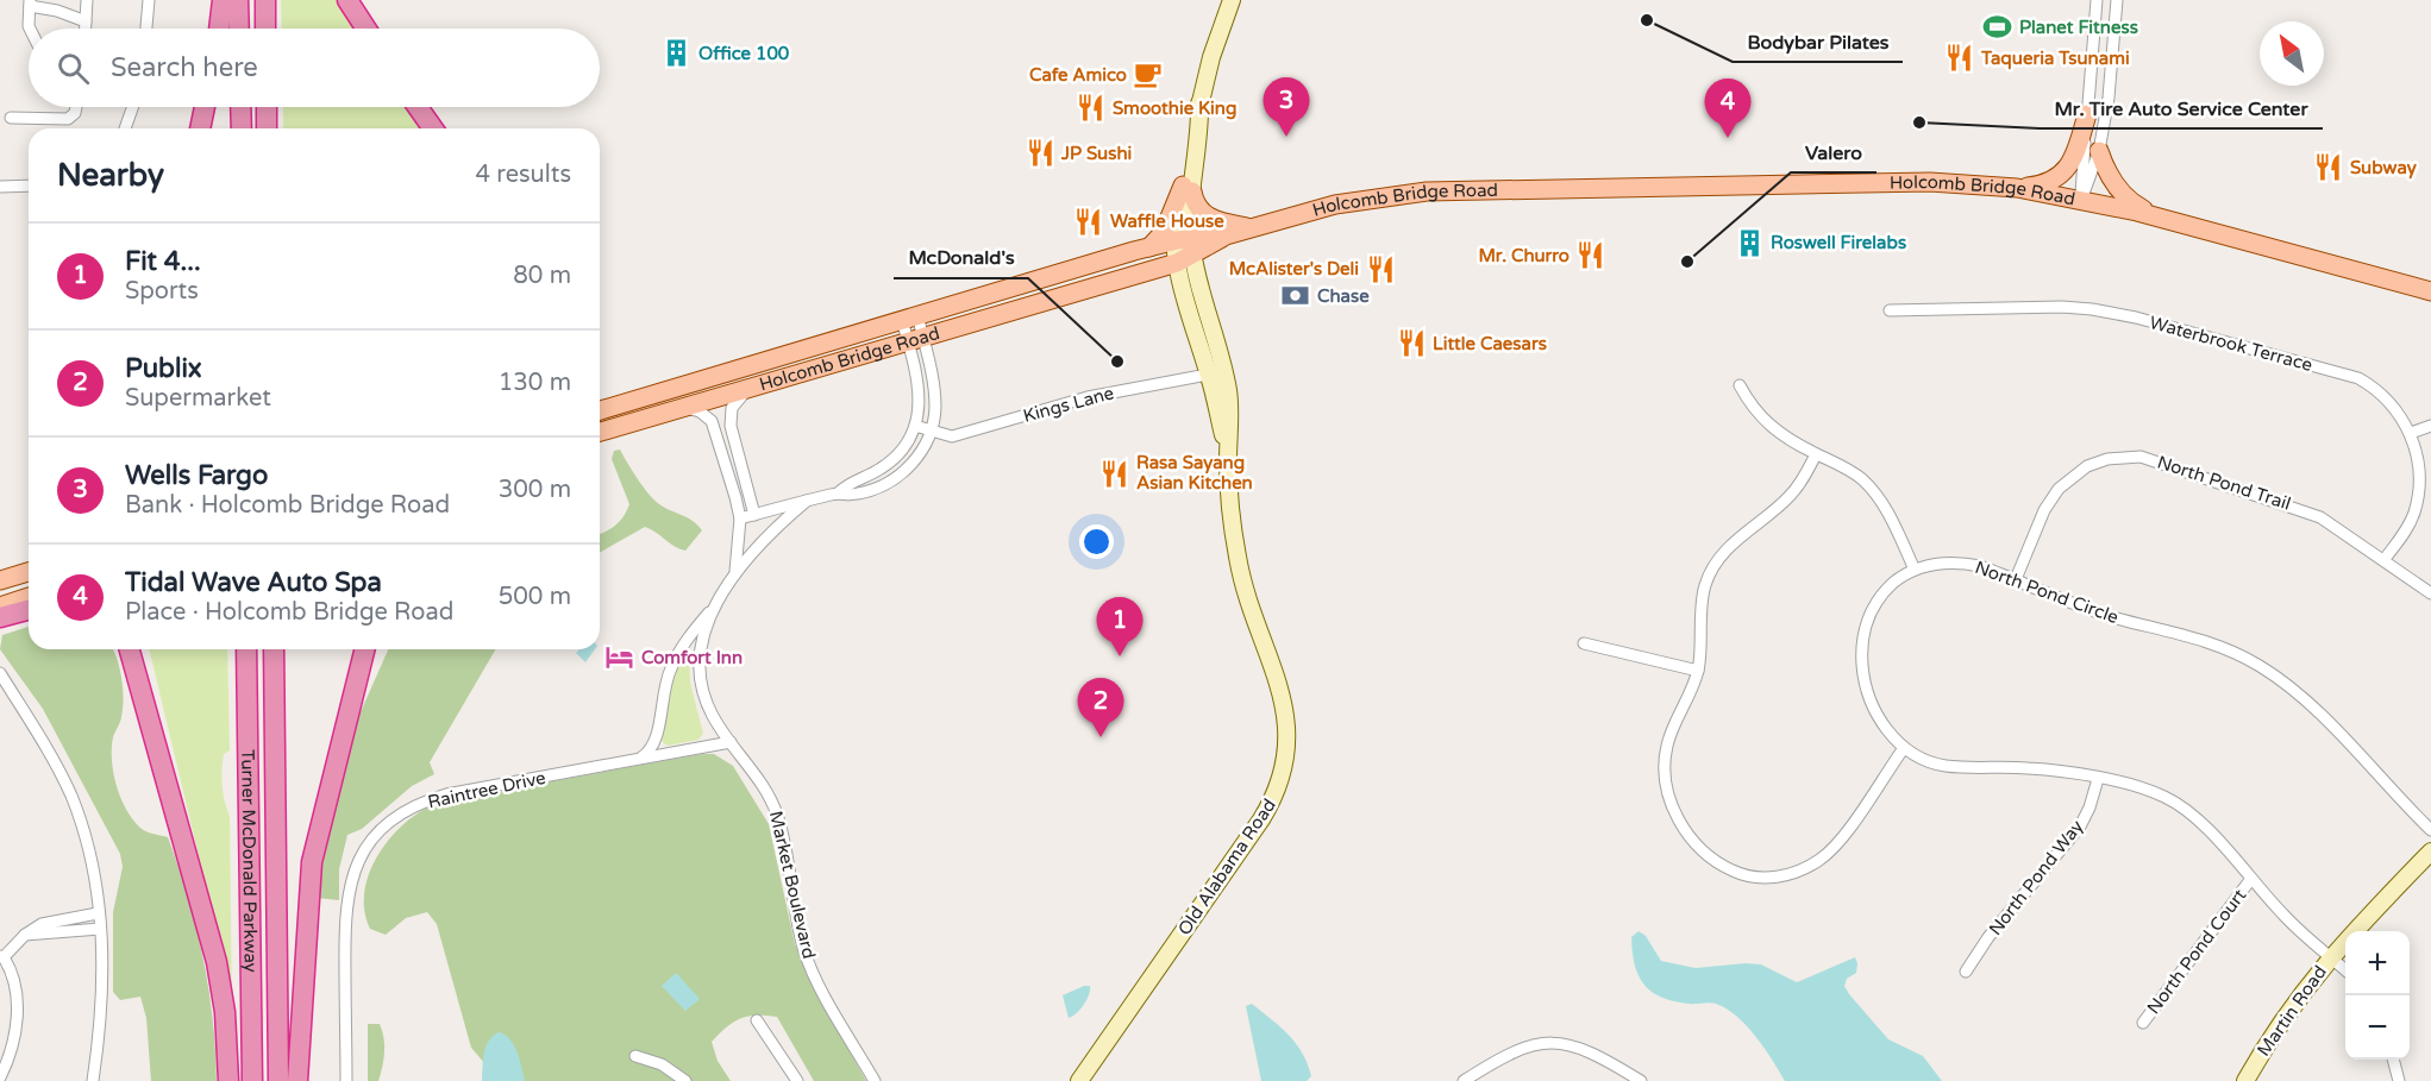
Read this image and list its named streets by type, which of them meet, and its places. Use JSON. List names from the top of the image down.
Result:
{
  "streets": {
    "highway": ["Turner McDonald Parkway"],
    "main road": ["Holcomb Bridge Road"],
    "street": [
      "Waterbrook Terrace",
      "Kings Lane",
      "North Pond Trail",
      "North Pond Circle",
      "Raintree Drive",
      "Old Alabama Road",
      "North Pond Way",
      "Market Boulevard",
      "North Pond Court",
      "Martin Road"
    ]
  },
  "crossings": [
    ["Holcomb Bridge Road", "Old Alabama Road"],
    ["Holcomb Bridge Road", "Market Boulevard"],
    ["Waterbrook Terrace", "North Pond Trail"],
    ["Kings Lane", "Old Alabama Road"],
    ["Kings Lane", "Market Boulevard"],
    ["North Pond Trail", "North Pond Circle"],
    ["North Pond Circle", "North Pond Way"],
    ["North Pond Circle", "North Pond Court"],
    ["North Pond Circle", "Martin Road"],
    ["Raintree Drive", "Market Boulevard"]
  ],
  "places": {
    "other": [
      "Bodybar Pilates",
      "Mr. Tire Auto Service Center",
      "Valero",
      "McDonald's"
    ],
    "sports": ["Planet Fitness"],
    "building": ["Office 100", "Roswell Firelabs"],
    "restaurant": [
      "Taqueria Tsunami",
      "Smoothie King",
      "JP Sushi",
      "Subway",
      "Waffle House",
      "Mr. Churro",
      "McAlister's Deli",
      "Little Caesars",
      "Rasa Sayang Asian Kitchen"
    ],
    "cafe": ["Cafe Amico"],
    "bank": ["Chase"],
    "hotel": ["Comfort Inn"]
  },
  "north": "top left",
  "page": {
    "search": "Search here",
    "pins": [
      "3",
      "4",
      "1",
      "2"
    ],
    "heading": ["Nearby", "4 results"],
    "list": [
      {
        "mark": "1",
        "name": "Fit 4...",
        "note": "Sports",
        "value": "80 m"
      },
      {
        "mark": "2",
        "name": "Publix",
        "note": "Supermarket",
        "value": "130 m"
      },
      {
        "mark": "3",
        "name": "Wells Fargo",
        "note": "Bank · Holcomb Bridge Road",
        "value": "300 m"
      },
      {
        "mark": "4",
        "name": "Tidal Wave Auto Spa",
        "note": "Place · Holcomb Bridge Road",
        "value": "500 m"
      }
    ],
    "map_buttons": ["+", "−"]
  }
}
